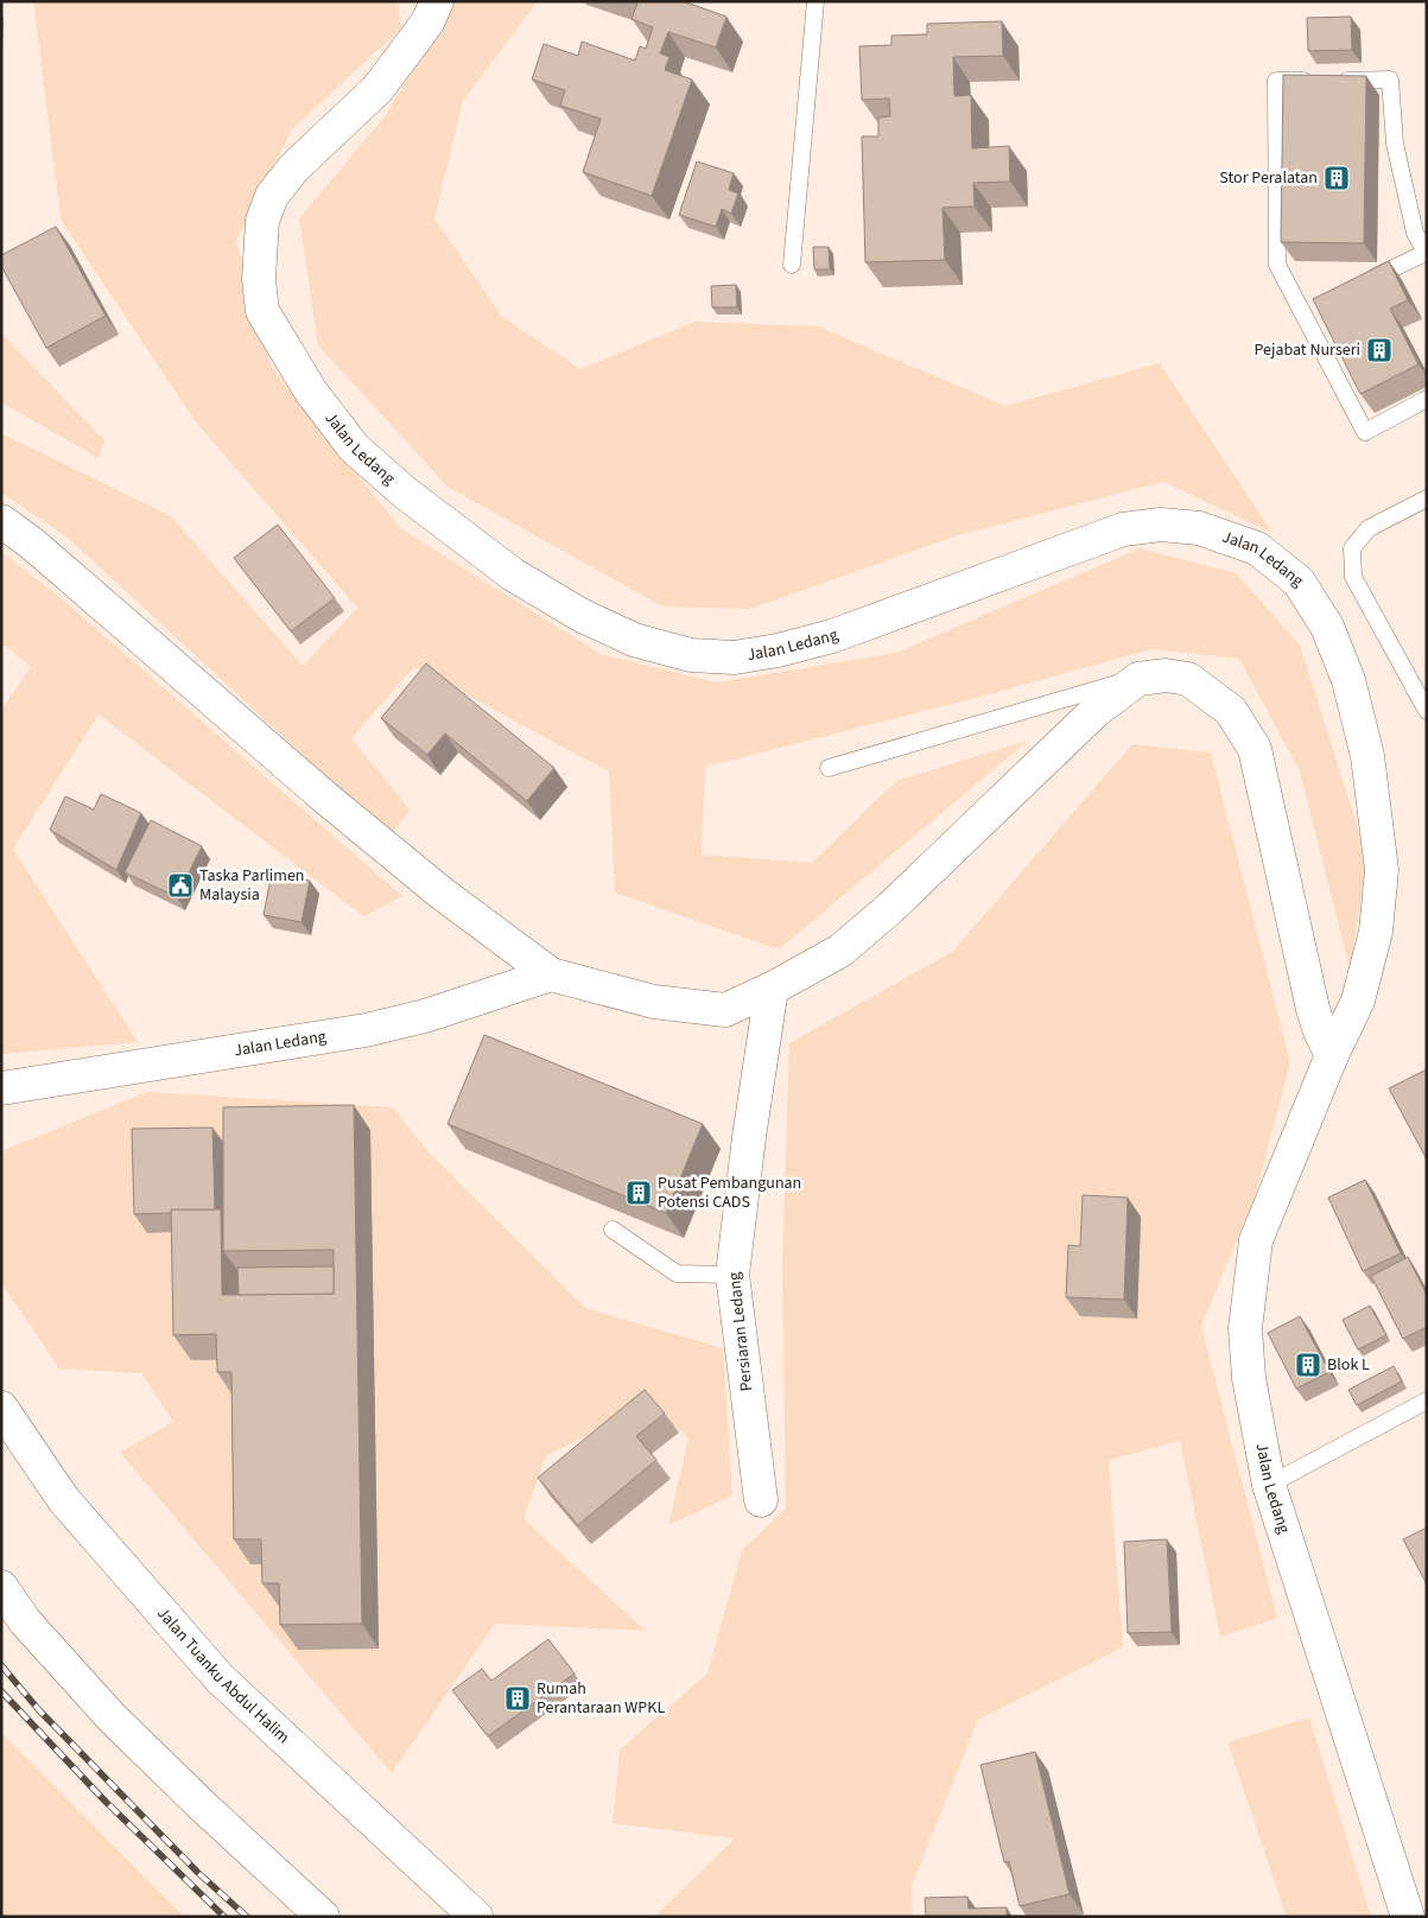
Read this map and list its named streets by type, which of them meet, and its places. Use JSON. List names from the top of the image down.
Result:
{
  "streets": {
    "street": ["Jalan Ledang", "Persiaran Ledang", "Jalan Tuanku Abdul Halim"]
  },
  "places": {
    "building": [
      "Stor Peralatan",
      "Pejabat Nurseri",
      "Pusat Pembangunan Potensi CADS",
      "Blok L",
      "Rumah Perantaraan WPKL"
    ],
    "public building": ["Taska Parlimen Malaysia"]
  }
}
